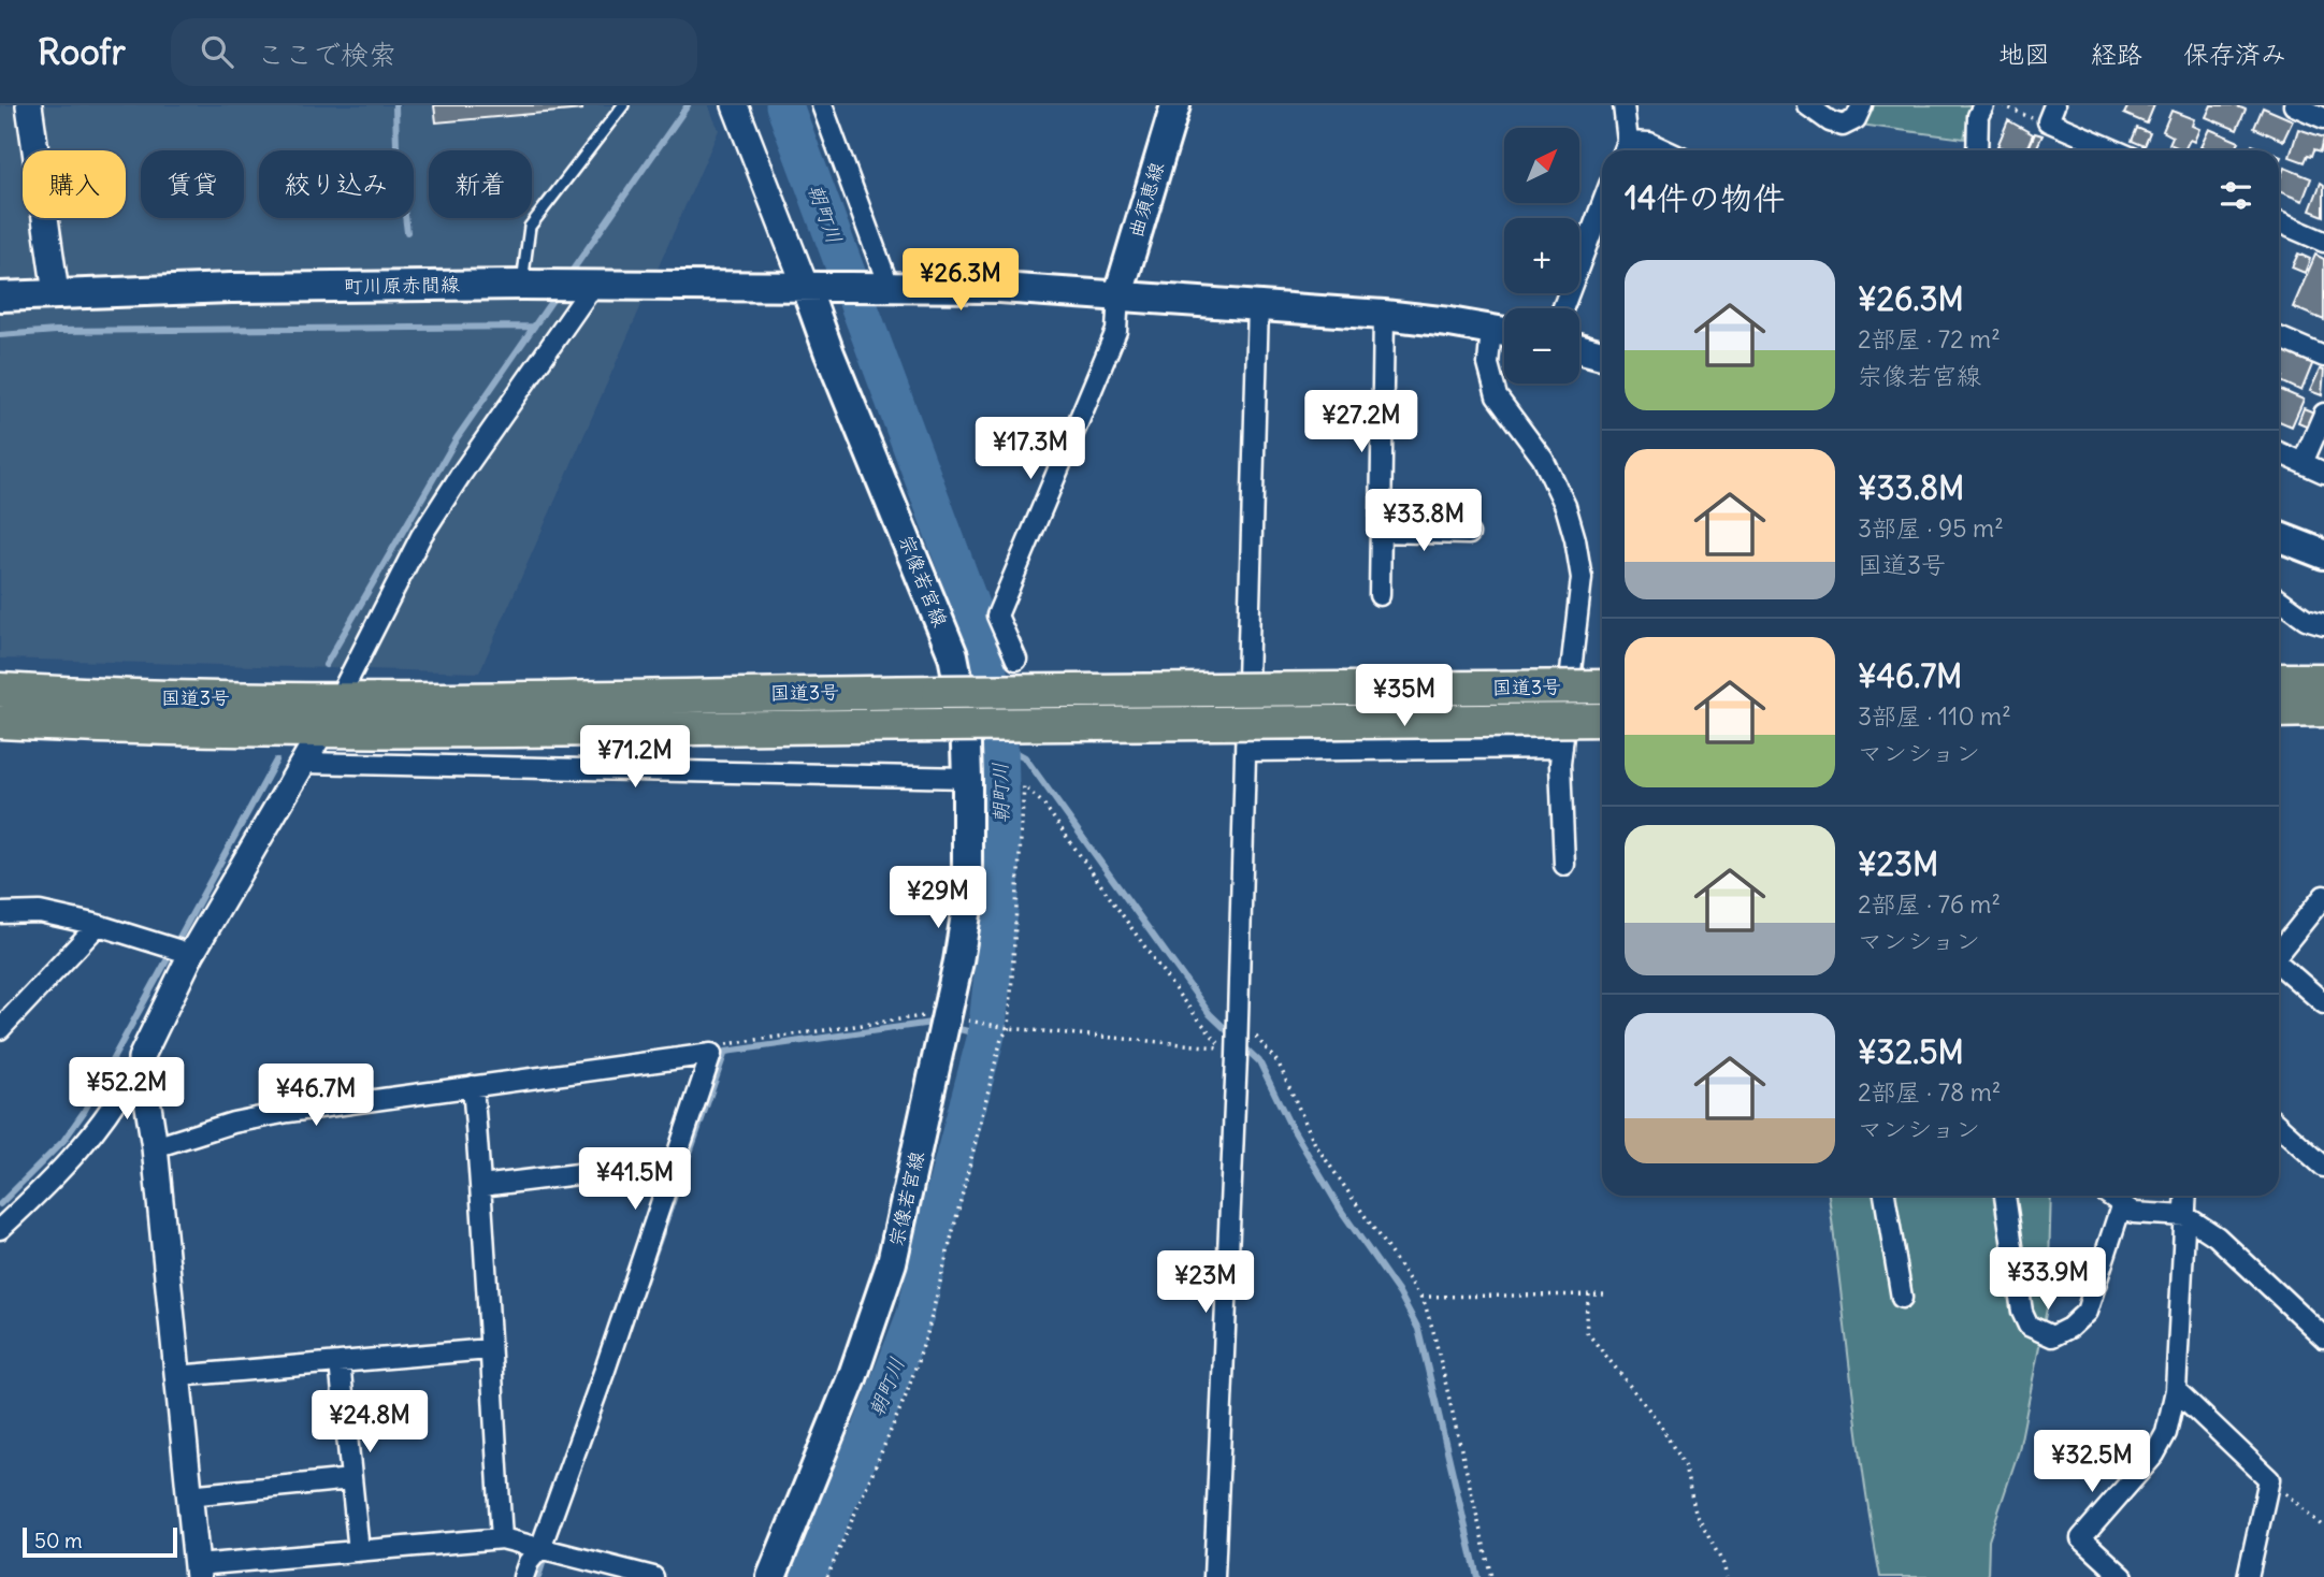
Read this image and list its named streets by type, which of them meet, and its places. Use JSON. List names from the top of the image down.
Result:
{
  "streets": {
    "highway": ["国道3号"],
    "main road": ["曲須恵線", "町川原赤間線", "宗像若宮線"]
  },
  "crossings": [
    ["町川原赤間線", "宗像若宮線"]
  ],
  "water": ["朝町川"],
  "scale_bar": "50 m",
  "north": "top right",
  "page": {
    "header": "Roofr",
    "search": "ここで検索",
    "nav": ["地図", "経路", "保存済み"],
    "map_buttons": ["+", "−"],
    "chip": [
      "購入",
      "賃貸",
      "絞り込み",
      "新着"
    ],
    "heading": "14件の物件",
    "list": [
      {
        "name": "¥26.3M",
        "note": "2部屋 · 72 m² · 宗像若宮線"
      },
      {
        "name": "¥33.8M",
        "note": "3部屋 · 95 m² · 国道3号"
      },
      {
        "name": "¥46.7M",
        "note": "3部屋 · 110 m² · マンション"
      },
      {
        "name": "¥23M",
        "note": "2部屋 · 76 m² · マンション"
      },
      {
        "name": "¥32.5M",
        "note": "2部屋 · 78 m² · マンション"
      }
    ],
    "price": [
      "¥26.3M",
      "¥27.2M",
      "¥17.3M",
      "¥33.8M",
      "¥35M",
      "¥71.2M",
      "¥29M",
      "¥52.2M",
      "¥46.7M",
      "¥41.5M",
      "¥33.9M",
      "¥23M",
      "¥24.8M",
      "¥32.5M"
    ],
    "scale": "50 m"
  }
}
